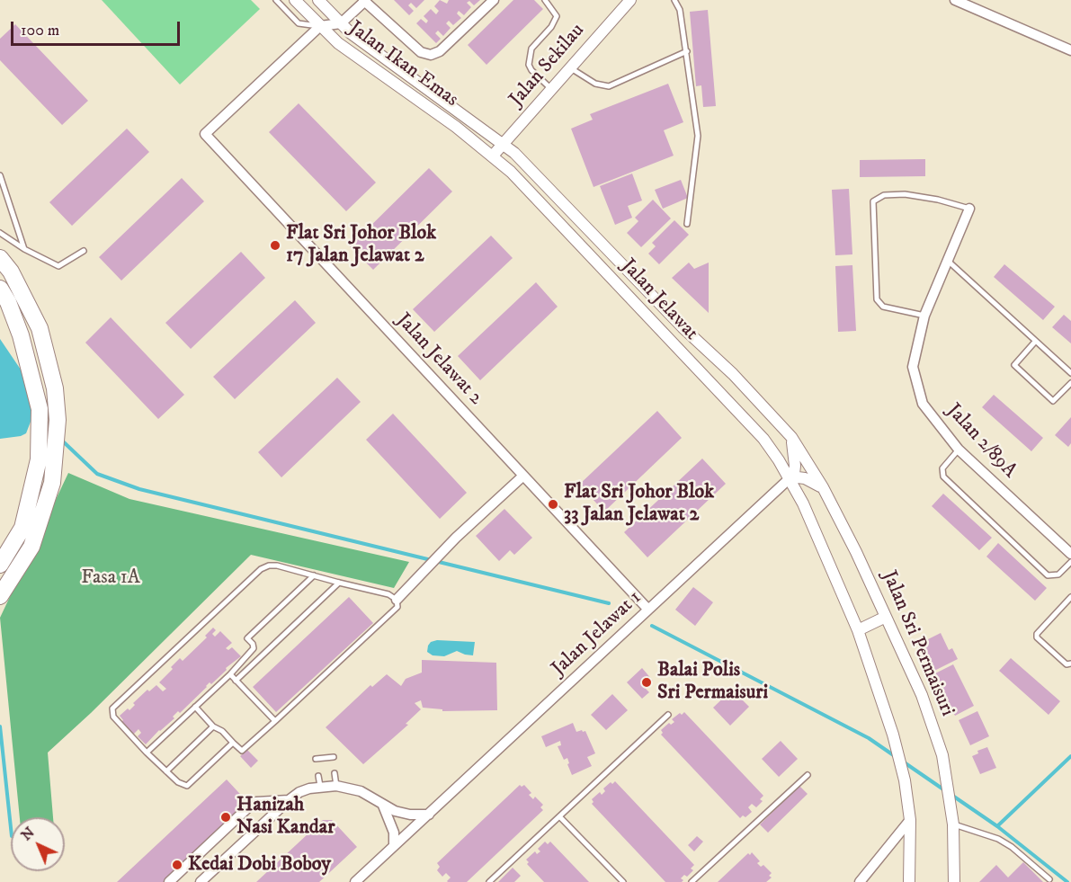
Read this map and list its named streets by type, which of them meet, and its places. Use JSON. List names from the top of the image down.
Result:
{
  "streets": {
    "street": [
      "Jalan Ikan Emas",
      "Jalan Sekilau",
      "Jalan Jelawat",
      "Jalan Jelawat 2",
      "Jalan 2/89A",
      "Jalan Jelawat 1",
      "Jalan Sri Permaisuri"
    ]
  },
  "crossings": [
    ["Jalan Ikan Emas", "Jalan Sekilau"],
    ["Jalan Ikan Emas", "Jalan Jelawat"],
    ["Jalan Ikan Emas", "Jalan Jelawat 2"],
    ["Jalan Sekilau", "Jalan Jelawat"],
    ["Jalan Jelawat", "Jalan Jelawat 1"],
    ["Jalan Jelawat", "Jalan Sri Permaisuri"],
    ["Jalan Jelawat 2", "Jalan Jelawat 1"]
  ],
  "parks": ["Fasa 1A"],
  "places": [
    "Flat Sri Johor Blok 17 Jalan Jelawat 2",
    "Flat Sri Johor Blok 33 Jalan Jelawat 2",
    "Balai Polis Sri Permaisuri",
    "Hanizah Nasi Kandar",
    "Kedai Dobi Boboy"
  ],
  "scale_bar": "100 m",
  "north": "top left"
}
